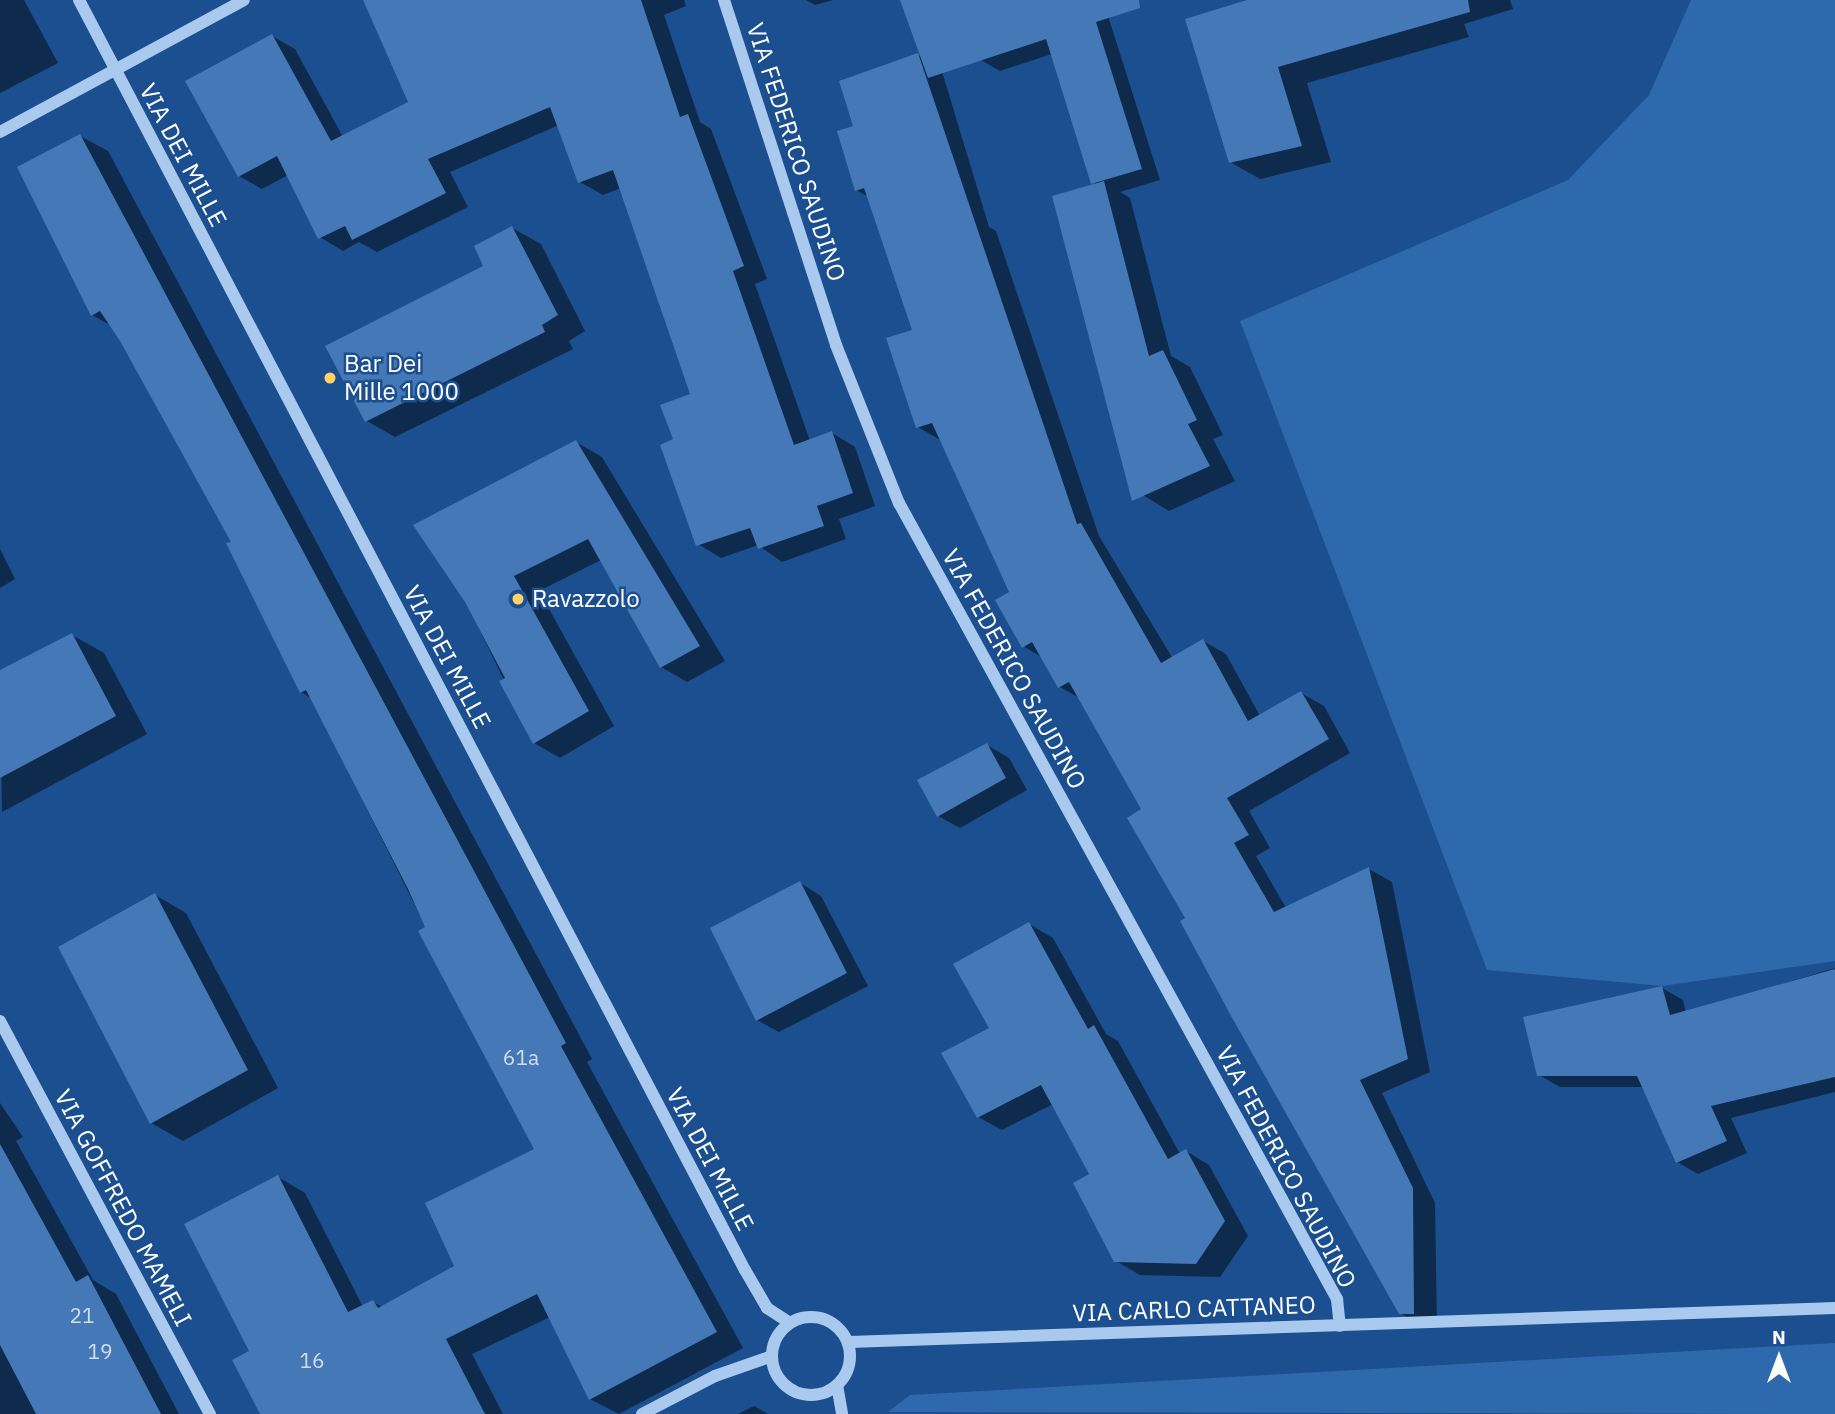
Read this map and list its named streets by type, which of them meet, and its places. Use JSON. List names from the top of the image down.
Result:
{
  "streets": {
    "street": [
      "VIA FEDERICO SAUDINO",
      "VIA DEI MILLE",
      "VIA GOFFREDO MAMELI",
      "VIA CARLO CATTANEO"
    ]
  },
  "crossings": [
    ["VIA FEDERICO SAUDINO", "VIA CARLO CATTANEO"],
    ["VIA DEI MILLE", "VIA CARLO CATTANEO"]
  ],
  "places": ["Bar Dei Mille 1000", "Ravazzolo"],
  "house_numbers": [
    "61a",
    "21",
    "19",
    "16"
  ],
  "north": "top"
}
